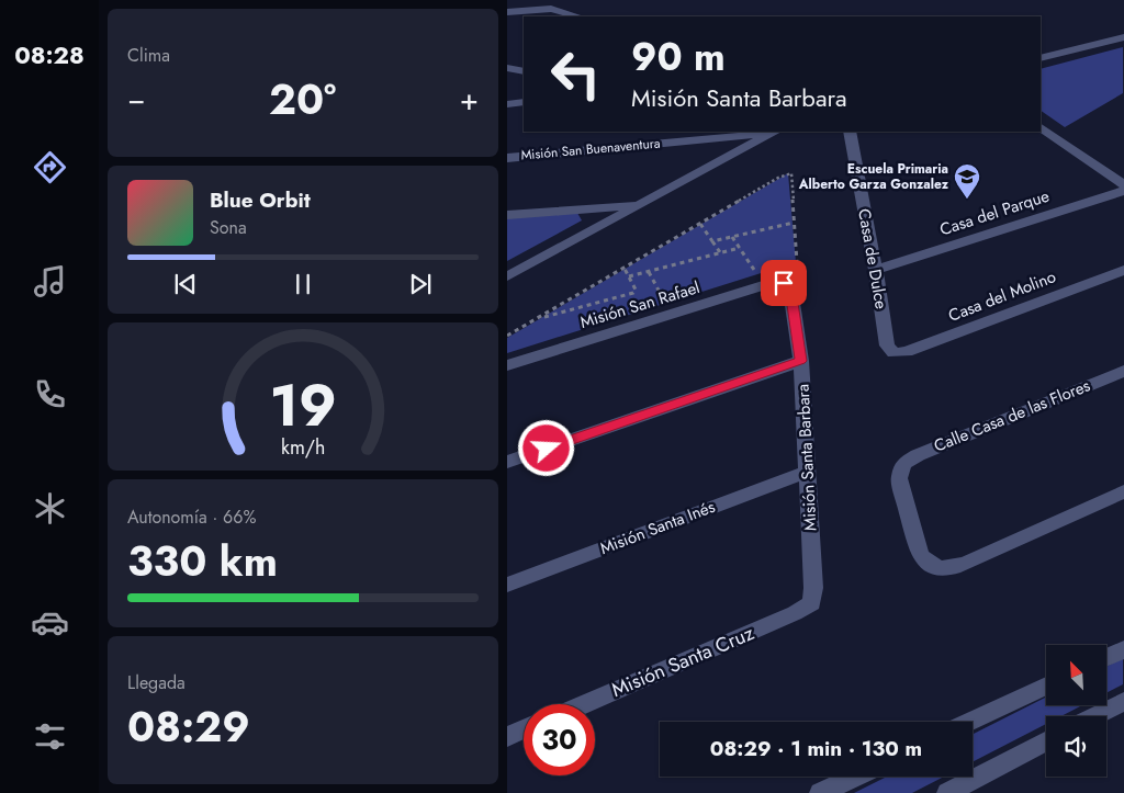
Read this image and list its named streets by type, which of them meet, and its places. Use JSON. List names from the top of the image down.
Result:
{
  "streets": {
    "street": [
      "Misión San Buenaventura",
      "Casa del Parque",
      "Casa de Dulce",
      "Casa del Molino",
      "Misión San Rafael",
      "Calle Casa de las Flores",
      "Misión Santa Barbara",
      "Misión Santa Inés",
      "Misión Santa Cruz"
    ]
  },
  "crossings": [
    ["Casa del Parque", "Casa de Dulce"],
    ["Casa de Dulce", "Casa del Molino"],
    ["Misión San Rafael", "Misión Santa Barbara"],
    ["Misión Santa Barbara", "Misión Santa Inés"],
    ["Misión Santa Barbara", "Misión Santa Cruz"]
  ],
  "places": {
    "school or university": ["Escuela Primaria Alberto Garza Gonzalez"]
  },
  "north": "top left",
  "page": {
    "tabs": "08:28",
    "tile": [
      "Clima",
      ["Autonomía · 66%", "330 km"],
      ["Llegada", "08:29"]
    ],
    "turn": ["90 m", "Misión Santa Barbara"],
    "heat": ["−", "20°", "+"],
    "song": ["Blue Orbit", "Sona"],
    "limit": "30",
    "trip": "08:29 · 1 min · 130 m",
    "gauge": ["19", "km/h"]
  }
}
